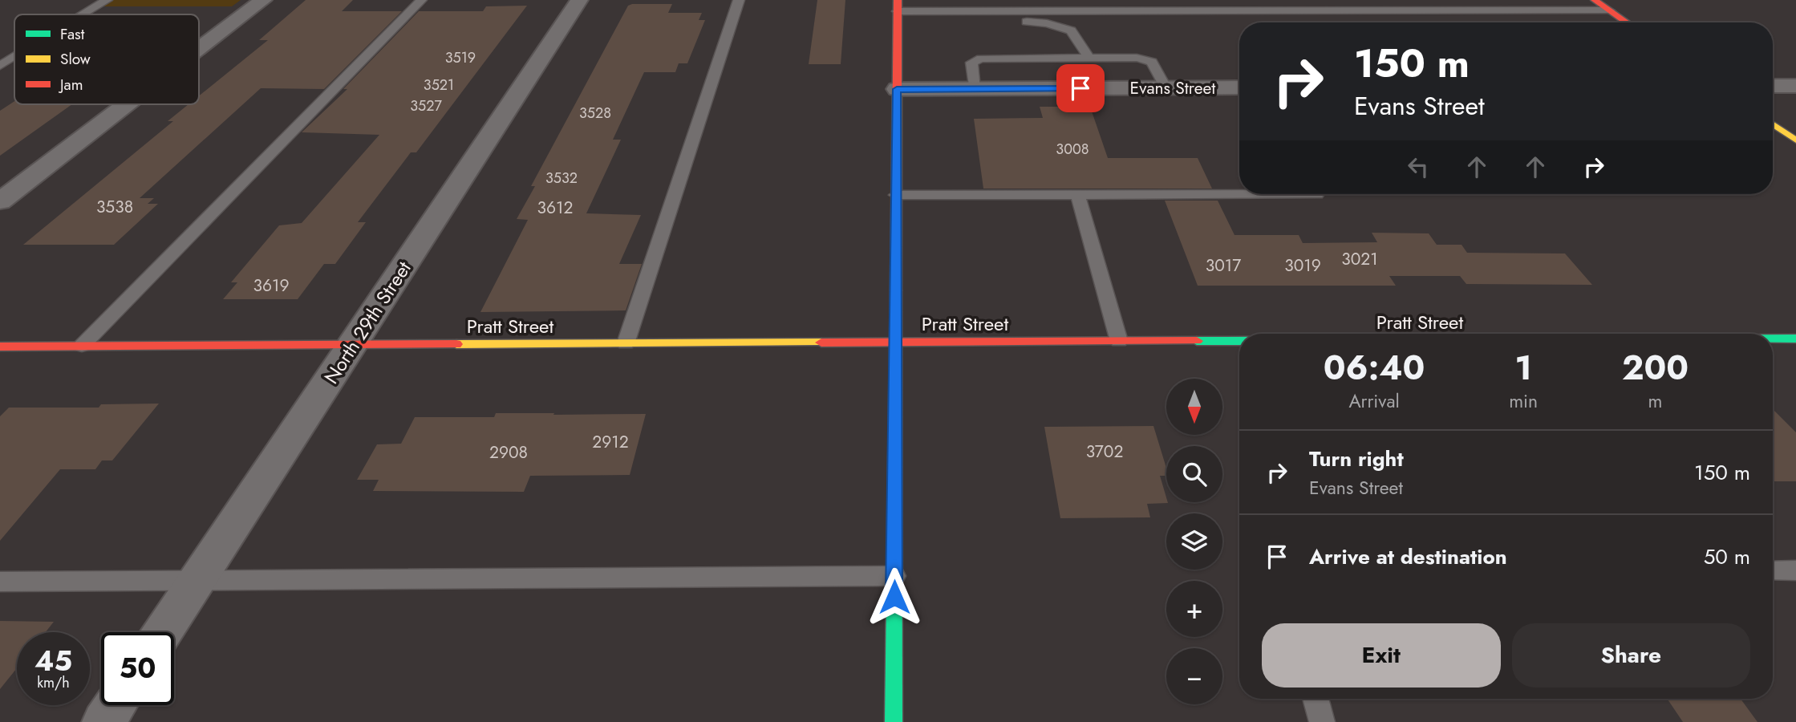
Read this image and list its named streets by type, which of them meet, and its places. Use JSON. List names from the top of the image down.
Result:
{
  "streets": {
    "street": ["Evans Street", "Pratt Street", "North 29th Street"]
  },
  "crossings": [
    ["Pratt Street", "North 29th Street"]
  ],
  "house_numbers": [
    "3519",
    "3521",
    "3527",
    "3528",
    "3008",
    "3532",
    "3538",
    "3612",
    "3021",
    "3017",
    "3019",
    "3619",
    "2912",
    "3702",
    "2908"
  ],
  "legend": ["Fast", "Slow", "Jam"],
  "north": "bottom",
  "page": {
    "turn": ["150 m", "Evans Street"],
    "eta": [
      "06:40",
      "Arrival",
      "1",
      "min",
      "200",
      "m"
    ],
    "map_buttons": ["+", "−"],
    "list": [
      {
        "name": "Turn right",
        "note": "Evans Street",
        "value": "150 m"
      },
      {
        "name": "Arrive at destination",
        "value": "50 m"
      }
    ],
    "buttons": ["Exit", "Share"],
    "speed": "45 km/h",
    "limit": "50"
  }
}
